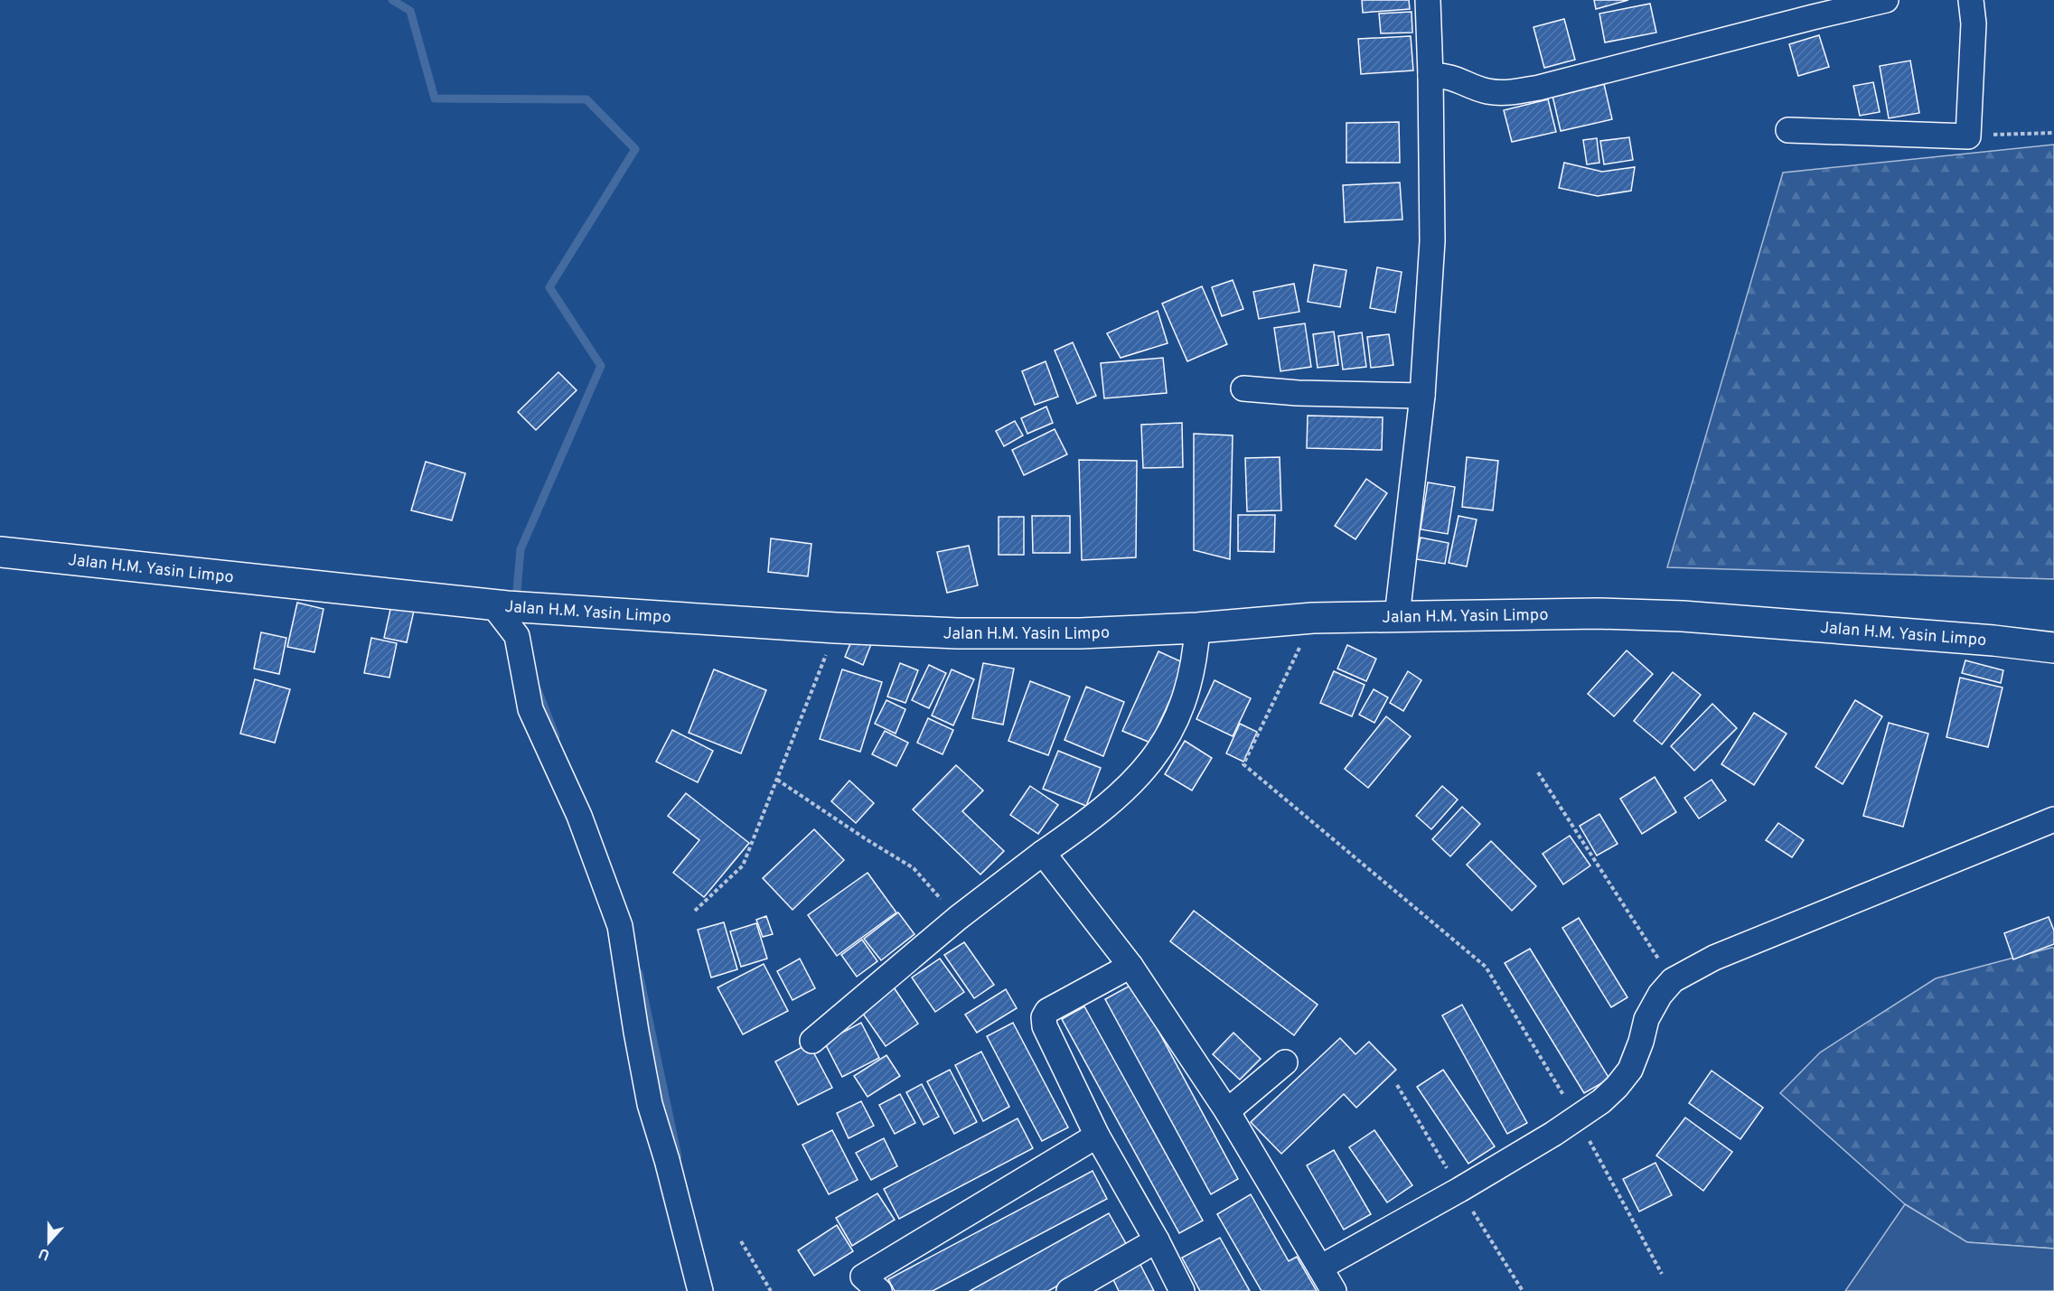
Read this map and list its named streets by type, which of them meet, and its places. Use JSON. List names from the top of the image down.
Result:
{
  "streets": {
    "main road": ["Jalan H.M. Yasin Limpo"]
  },
  "north": "bottom"
}
